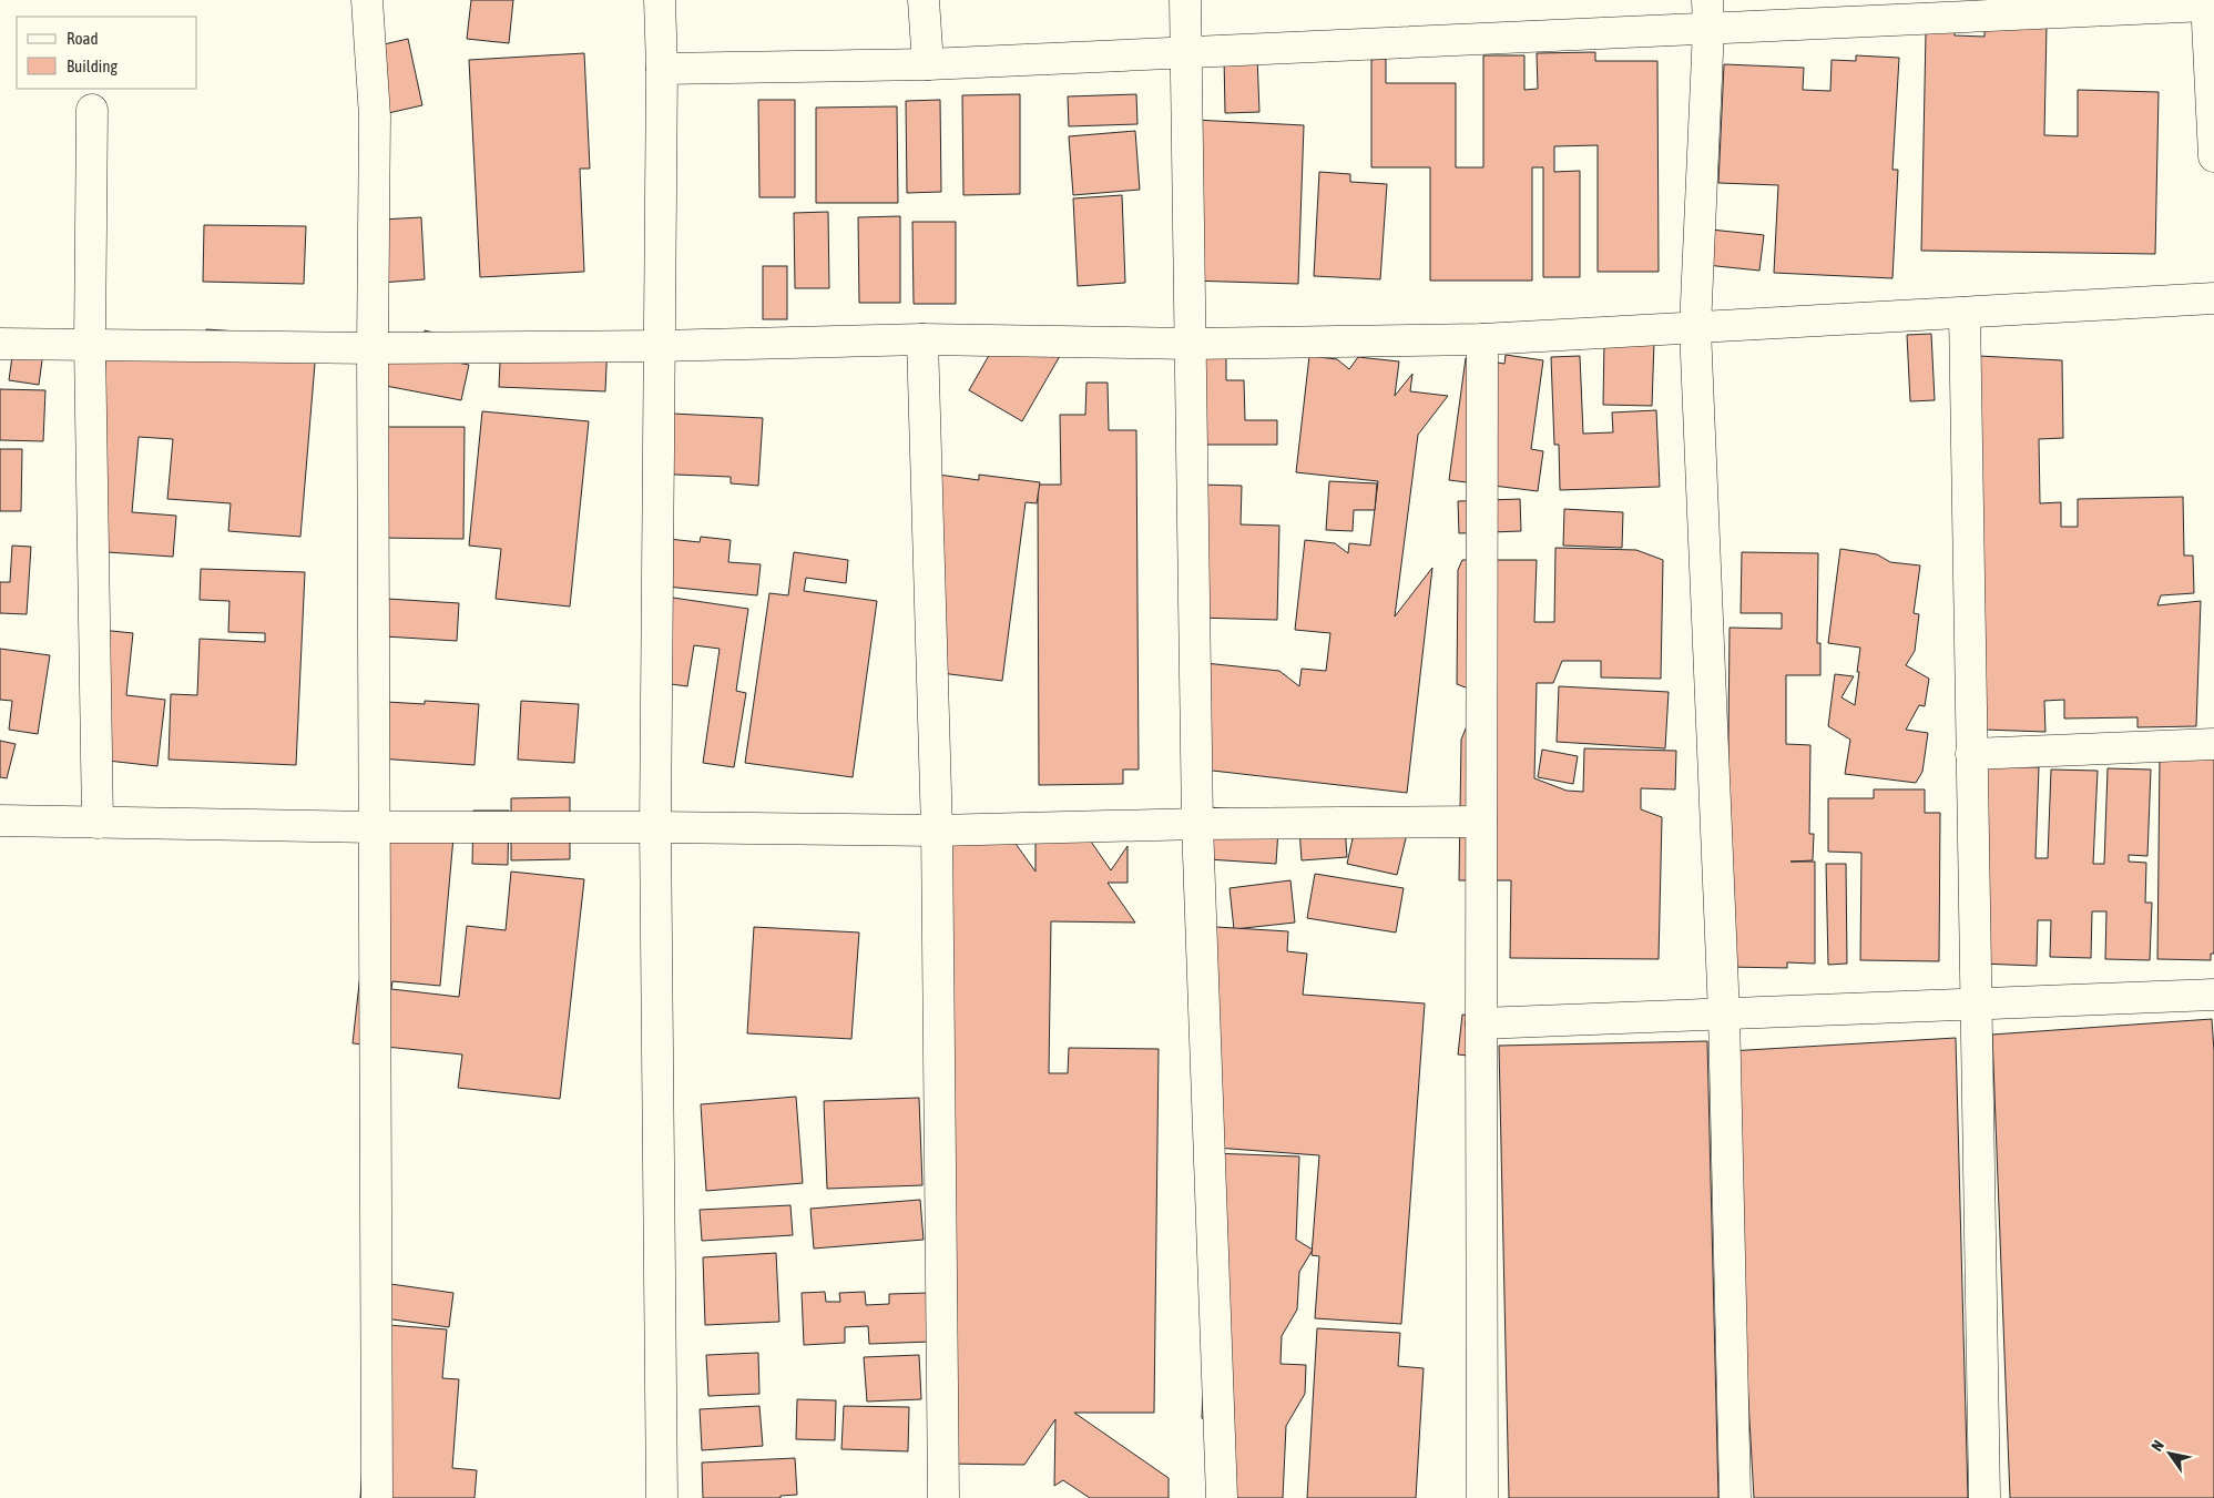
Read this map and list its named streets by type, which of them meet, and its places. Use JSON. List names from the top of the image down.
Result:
{
  "legend": ["Road", "Building"],
  "north": "top left"
}
